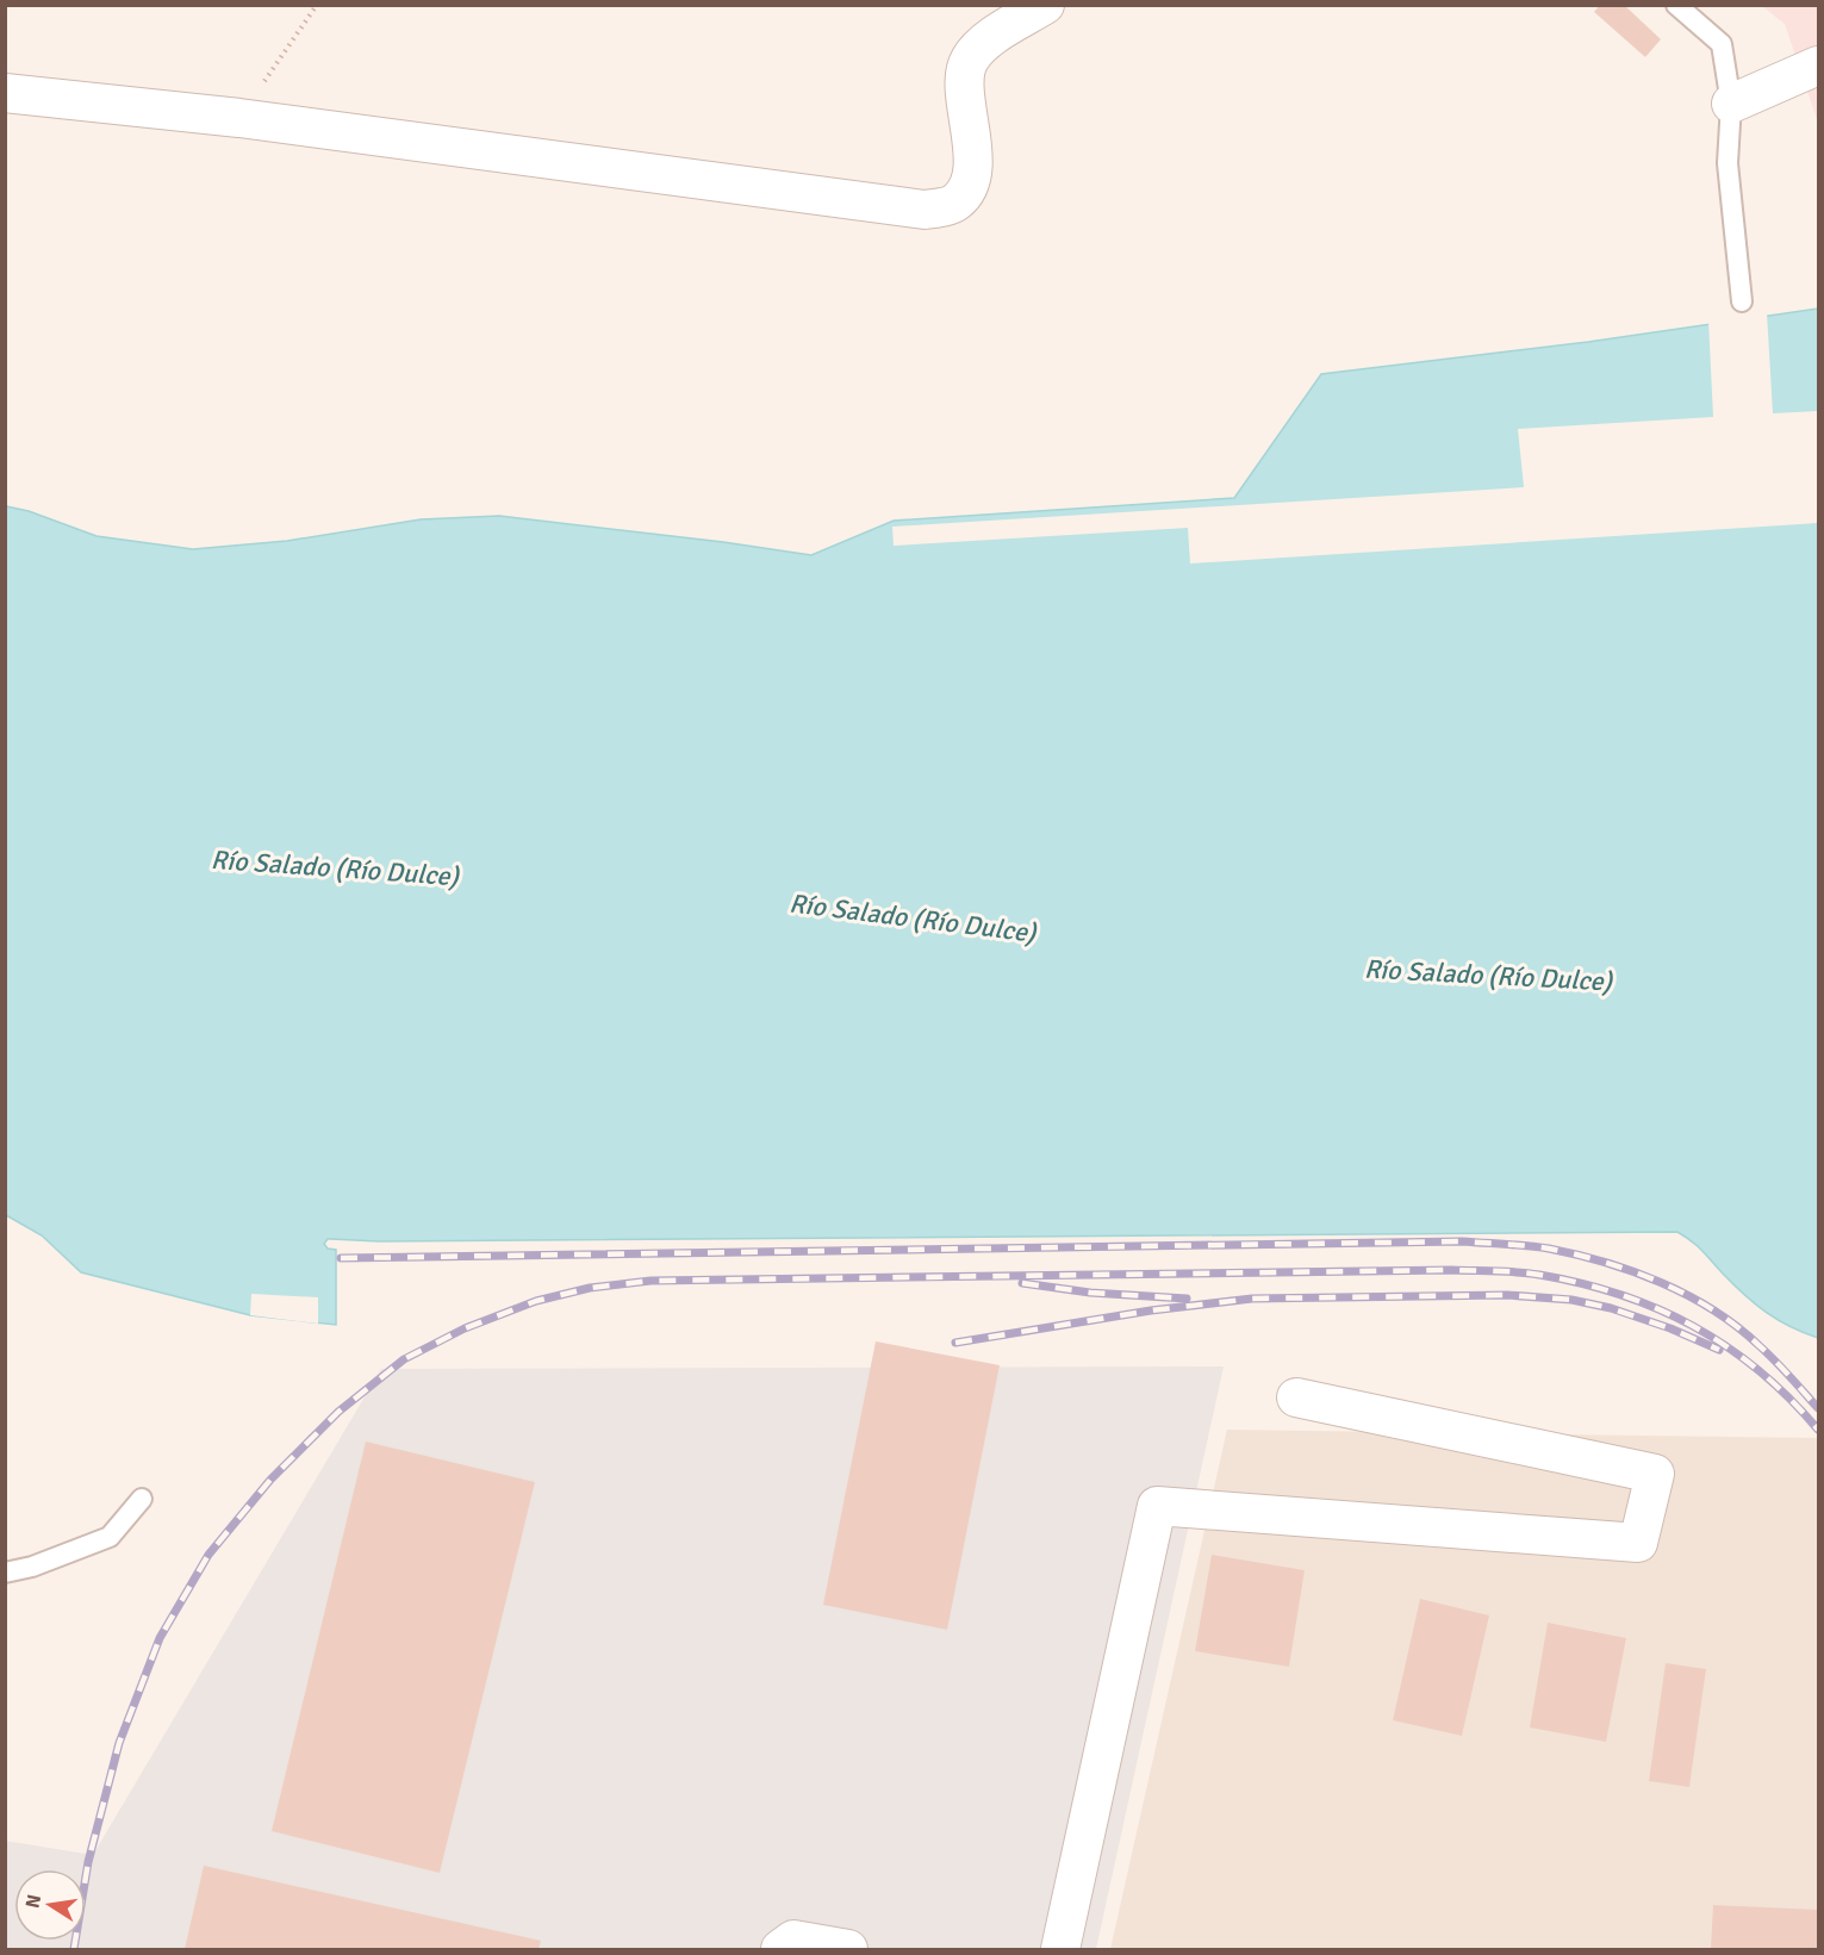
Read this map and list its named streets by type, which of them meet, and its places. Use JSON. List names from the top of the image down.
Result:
{
  "water": ["Río Salado (Río Dulce)"],
  "north": "left"
}
